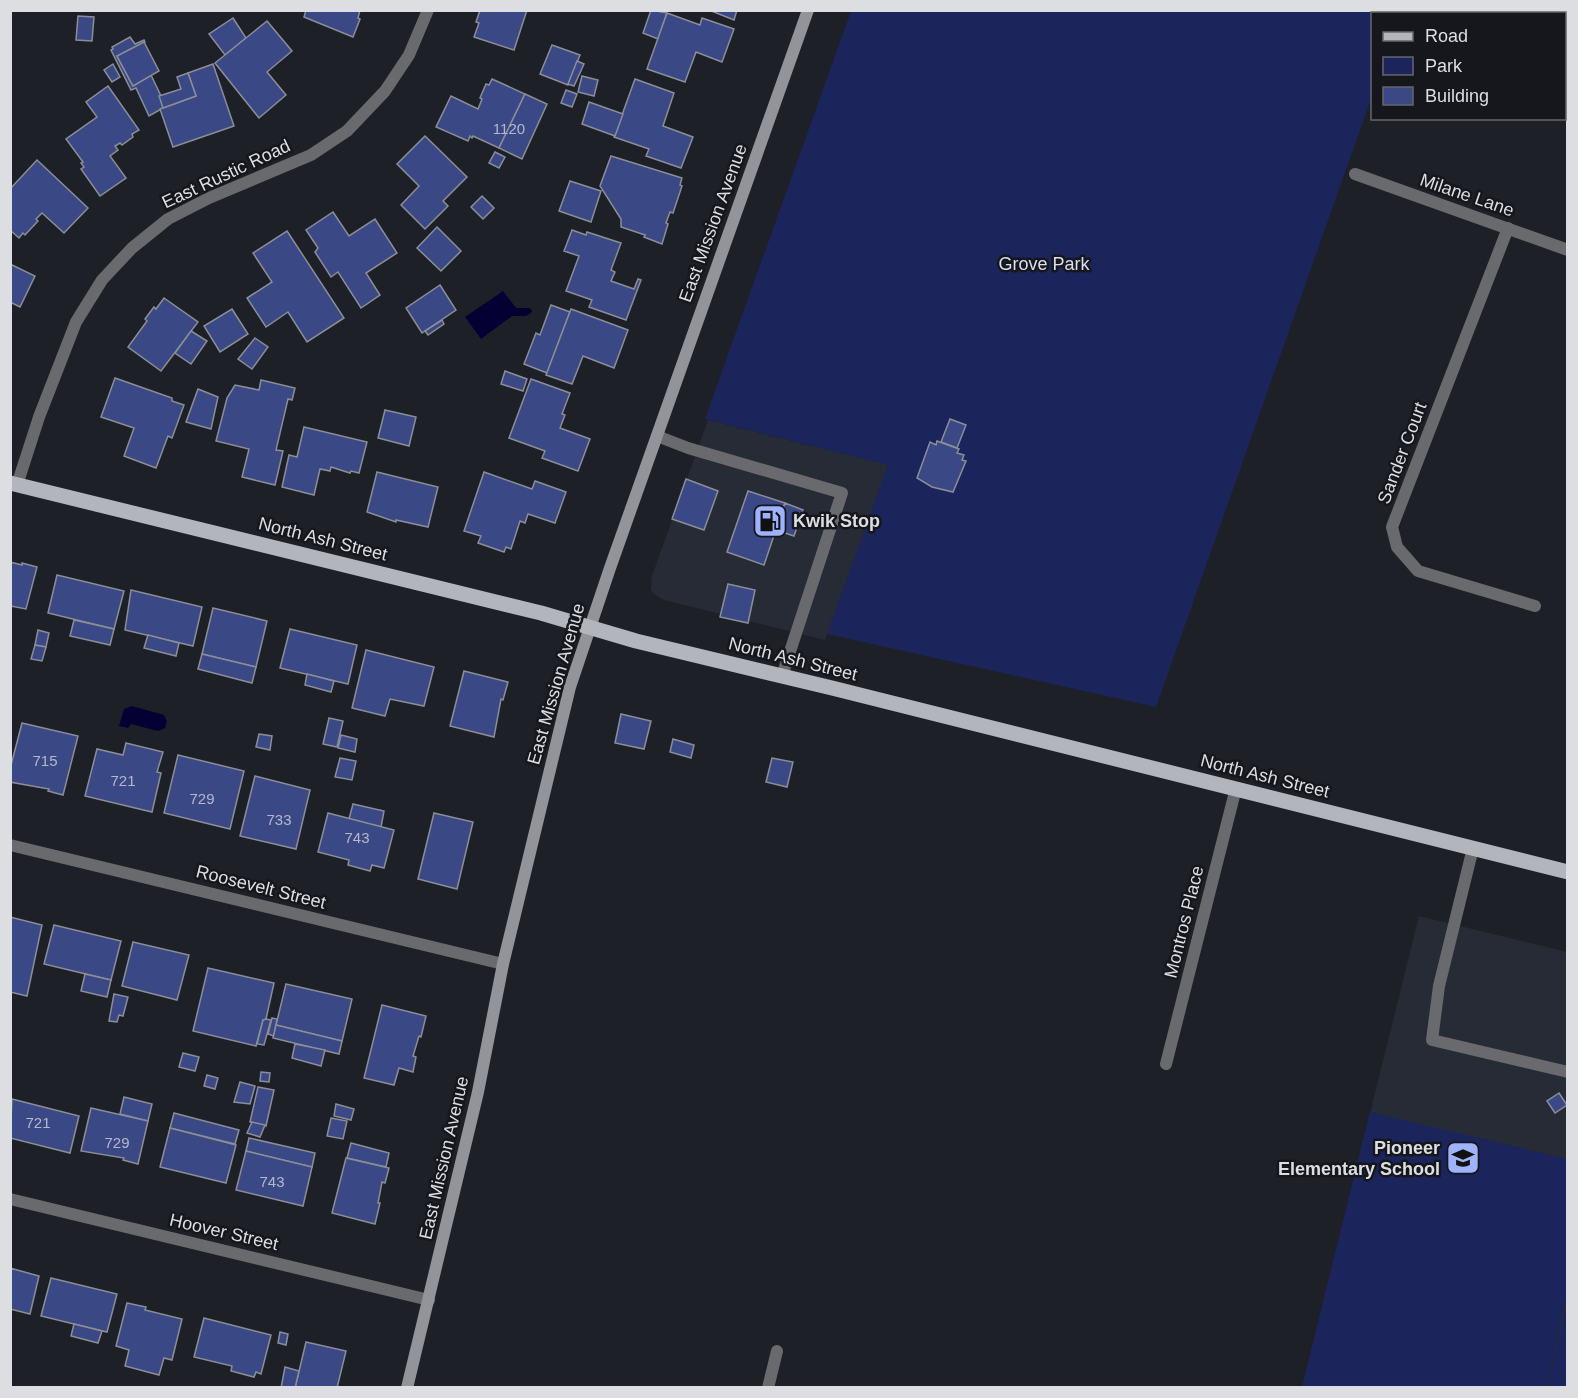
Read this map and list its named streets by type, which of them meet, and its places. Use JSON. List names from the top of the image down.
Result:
{
  "streets": {
    "main road": ["East Mission Avenue", "North Ash Street"],
    "street": [
      "East Rustic Road",
      "Milane Lane",
      "Sander Court",
      "Roosevelt Street",
      "Montros Place",
      "Hoover Street"
    ]
  },
  "crossings": [
    ["East Rustic Road", "North Ash Street"],
    ["Milane Lane", "Sander Court"],
    ["East Mission Avenue", "North Ash Street"],
    ["East Mission Avenue", "Roosevelt Street"],
    ["East Mission Avenue", "Hoover Street"],
    ["North Ash Street", "Montros Place"]
  ],
  "parks": ["Grove Park"],
  "places": {
    "fuel station": ["Kwik Stop"],
    "school or university": ["Pioneer Elementary School"]
  },
  "house_numbers": [
    "1120",
    "715",
    "721",
    "729",
    "733",
    "743",
    "721",
    "729",
    "743"
  ],
  "legend": ["Road", "Park", "Building"]
}
